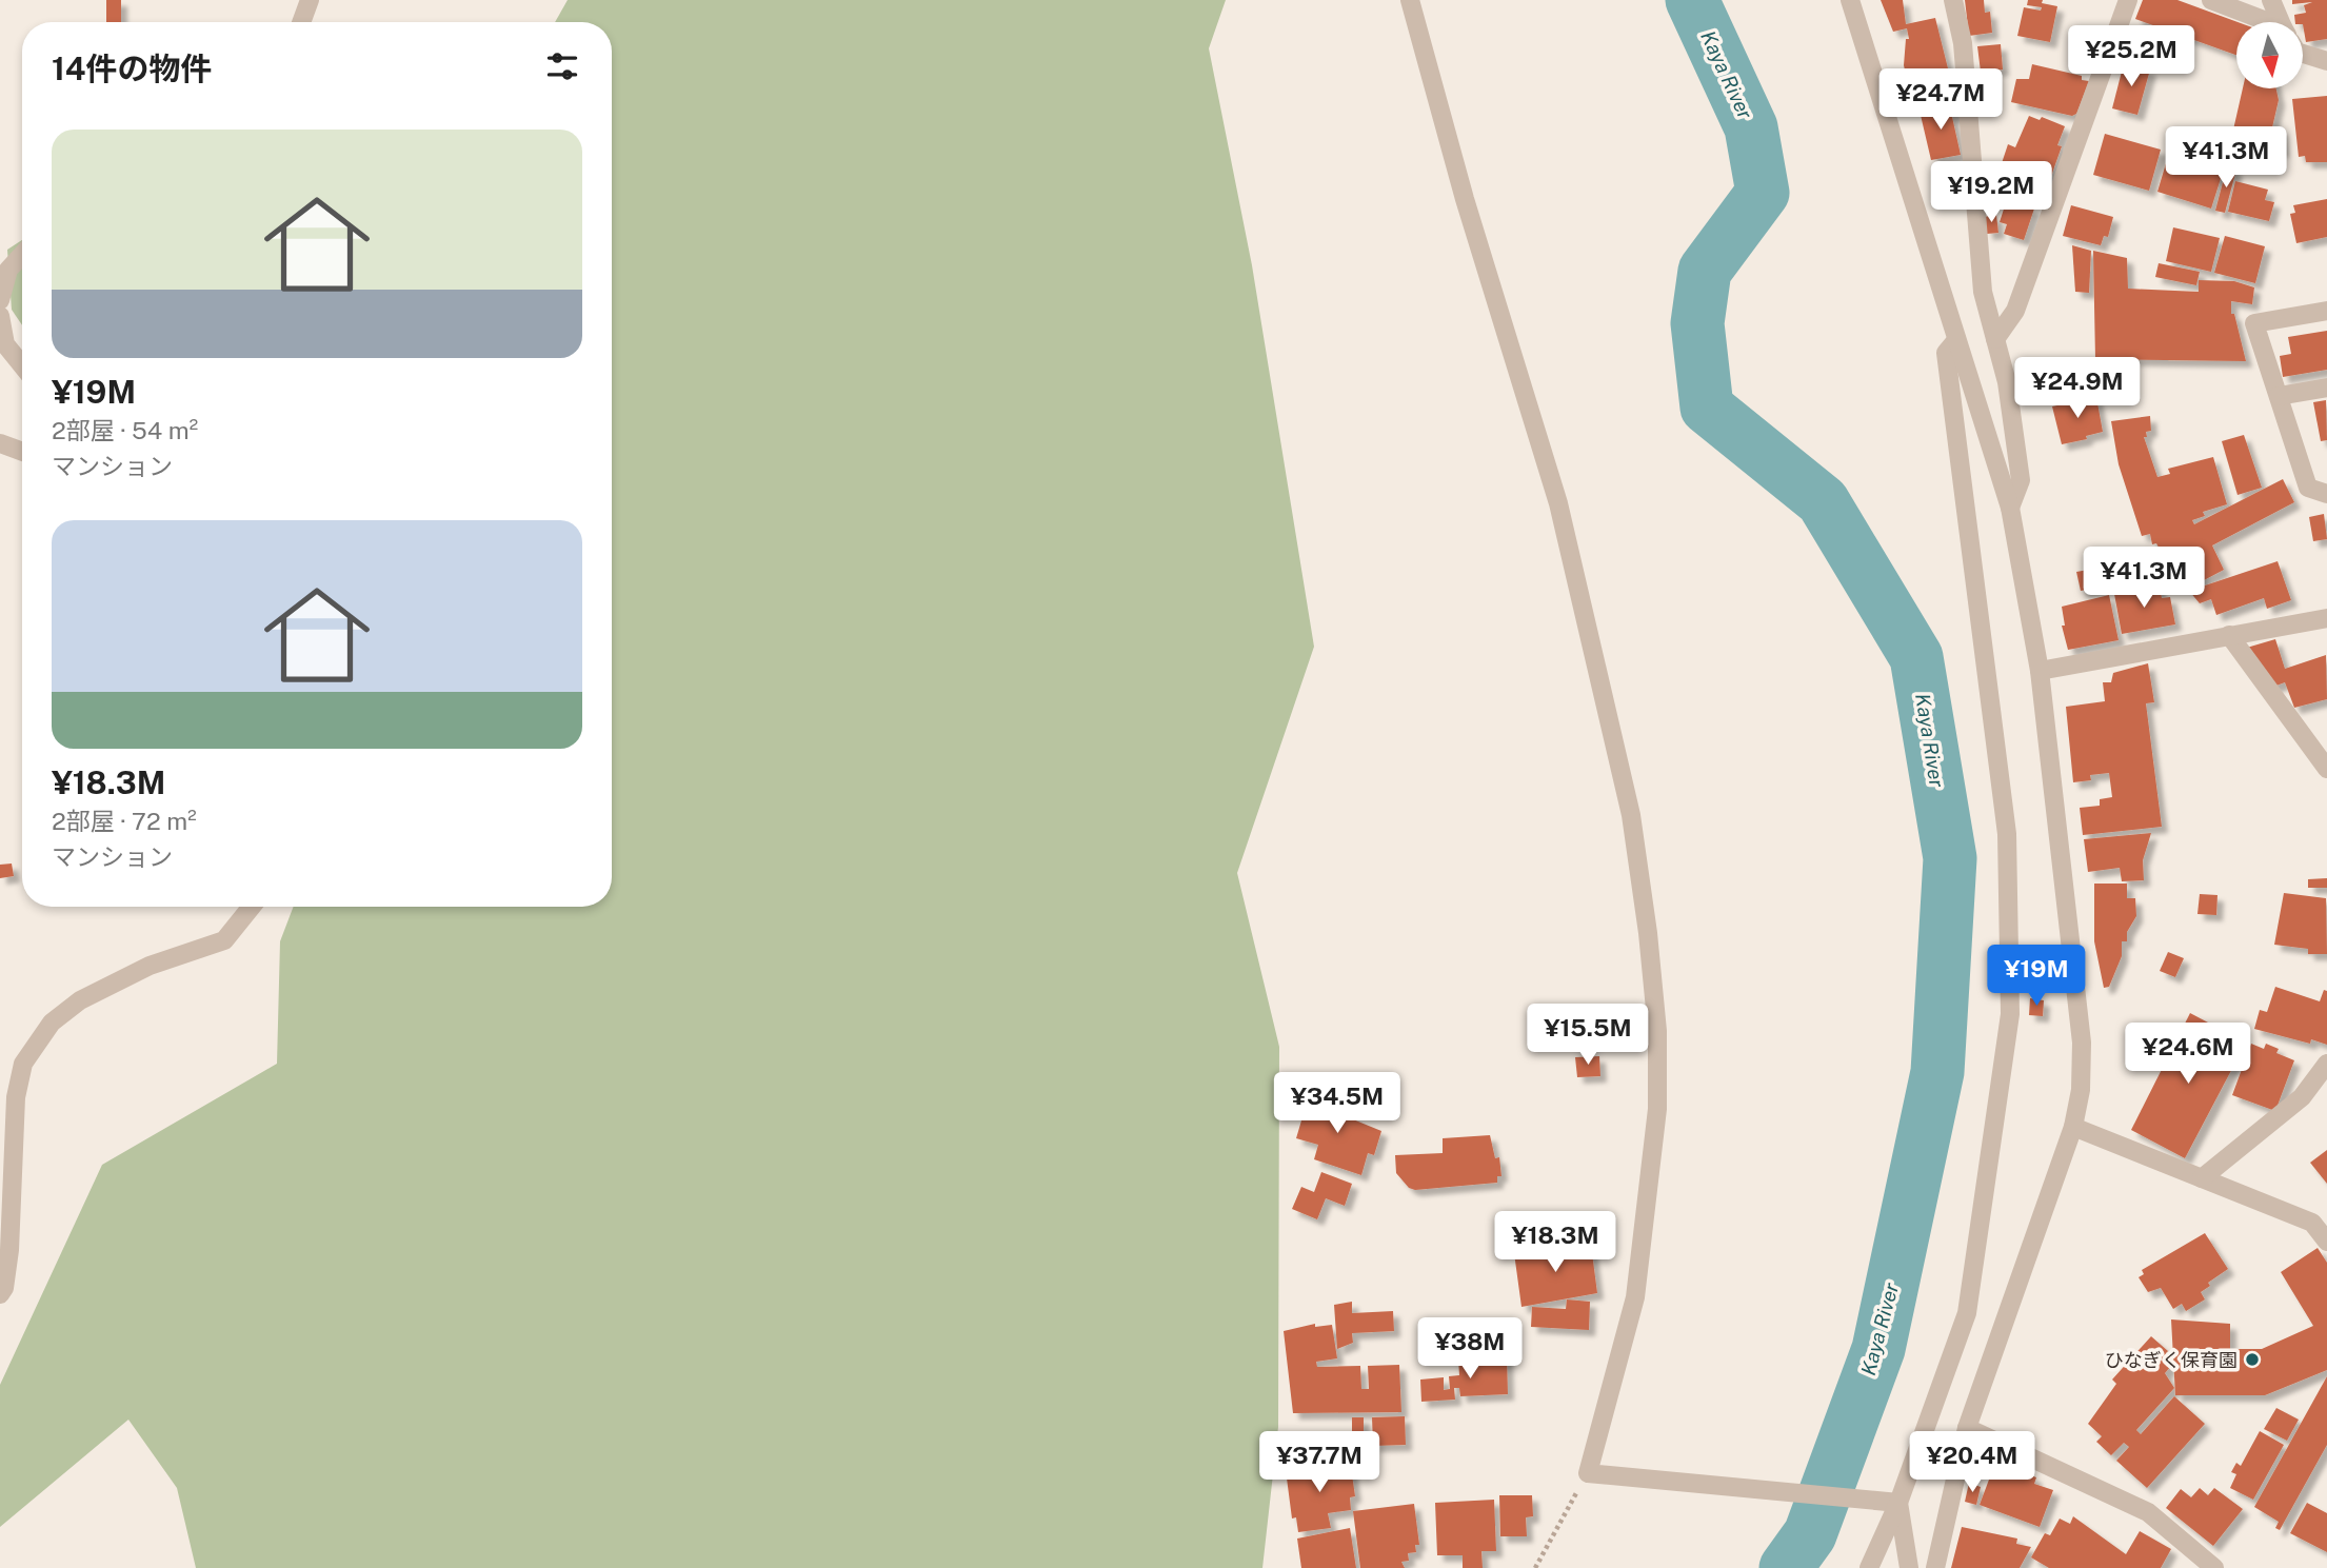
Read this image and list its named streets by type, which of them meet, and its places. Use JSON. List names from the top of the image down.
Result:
{
  "water": ["Kaya River"],
  "places": ["ひなぎく保育園"],
  "north": "bottom",
  "page": {
    "heading": "14件の物件",
    "price": [
      "¥25.2M",
      "¥24.7M",
      "¥41.3M",
      "¥19.2M",
      "¥24.9M",
      "¥41.3M",
      "¥19M",
      "¥15.5M",
      "¥24.6M",
      "¥34.5M",
      "¥18.3M",
      "¥38M",
      "¥37.7M",
      "¥20.4M"
    ],
    "list": [
      {
        "name": "¥19M",
        "note": "2部屋 · 54 m² · マンション"
      },
      {
        "name": "¥18.3M",
        "note": "2部屋 · 72 m² · マンション"
      }
    ]
  }
}
